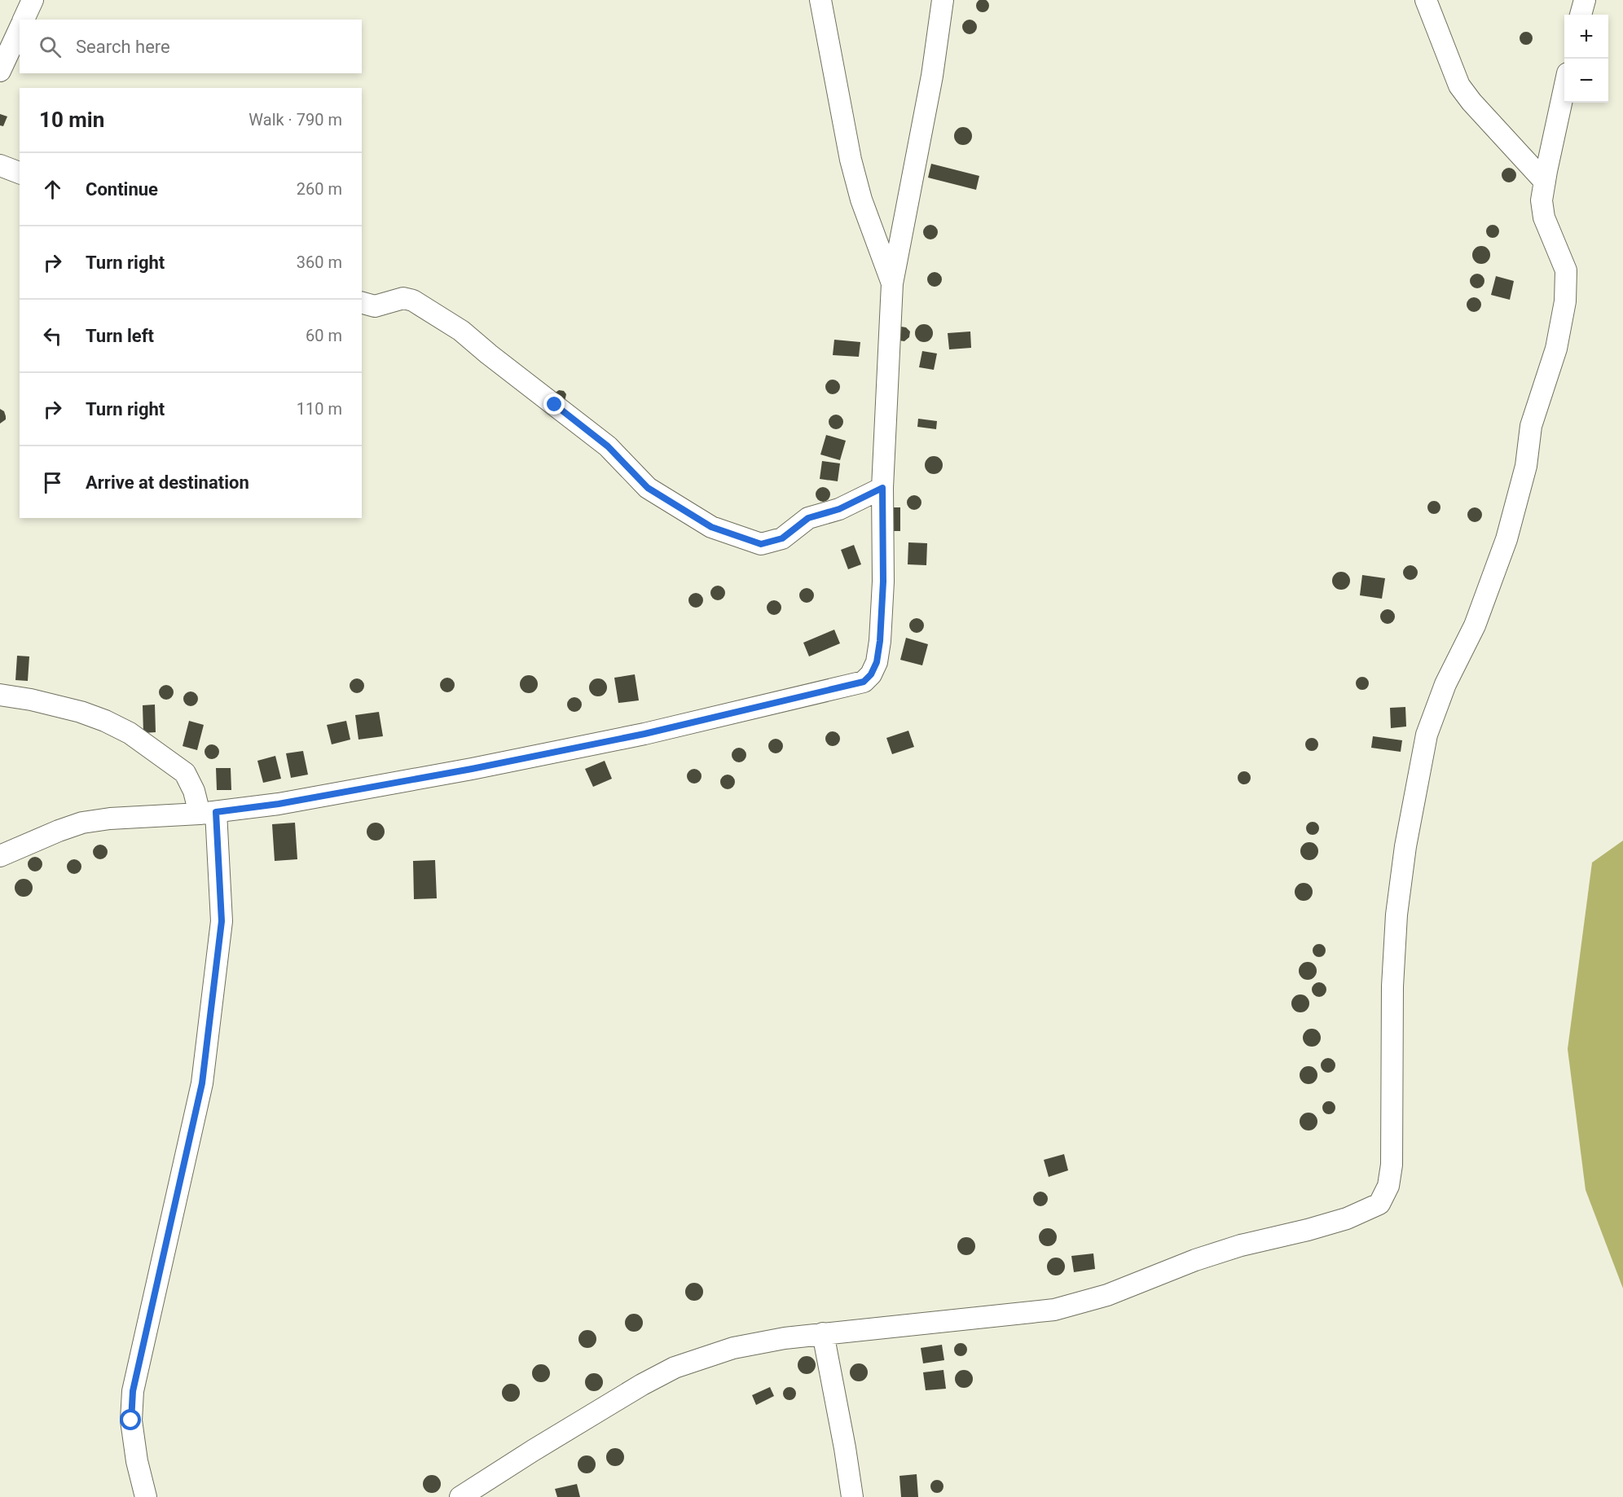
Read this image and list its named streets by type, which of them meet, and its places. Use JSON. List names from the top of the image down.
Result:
{
  "page": {
    "map_buttons": ["+", "−"],
    "search": "Search here",
    "heading": ["10 min", "Walk · 790 m"],
    "list": [
      ["Continue", "260 m"],
      ["Turn right", "360 m"],
      ["Turn left", "60 m"],
      ["Turn right", "110 m"],
      "Arrive at destination"
    ]
  }
}
